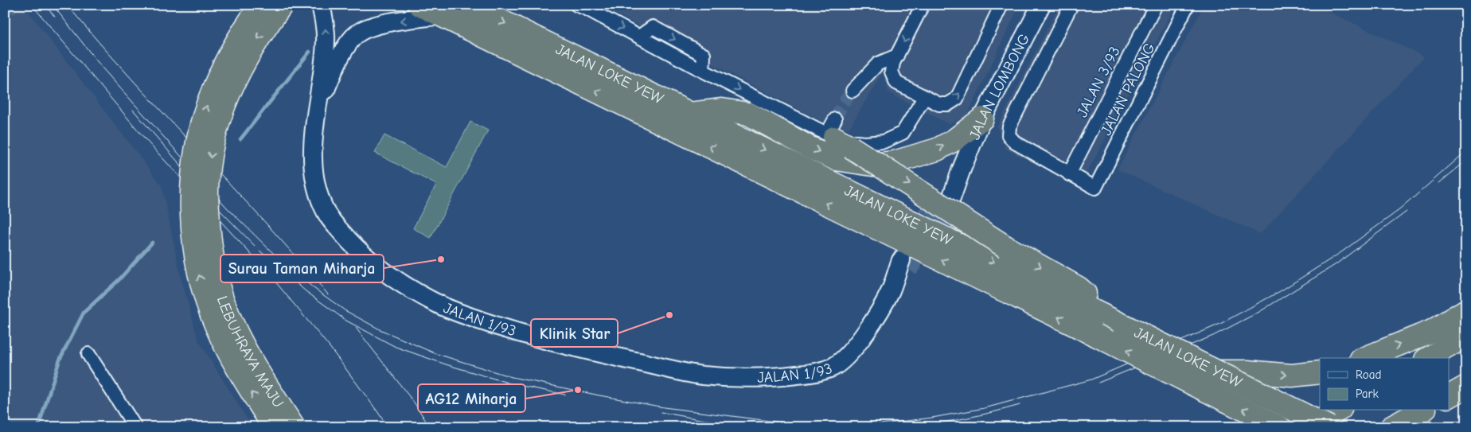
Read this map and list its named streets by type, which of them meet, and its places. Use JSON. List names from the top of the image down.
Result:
{
  "streets": {
    "highway": ["JALAN LOKE YEW", "LEBUHRAYA MAJU"],
    "street": [
      "JALAN 3/93",
      "JALAN LOMBONG",
      "JALAN PALONG",
      "JALAN 1/93"
    ]
  },
  "crossings": [
    ["JALAN LOKE YEW", "JALAN 1/93"],
    ["JALAN 3/93", "JALAN PALONG"]
  ],
  "places": ["Surau Taman Miharja", "Klinik Star", "AG12 Miharja"],
  "legend": ["Road", "Park"]
}
